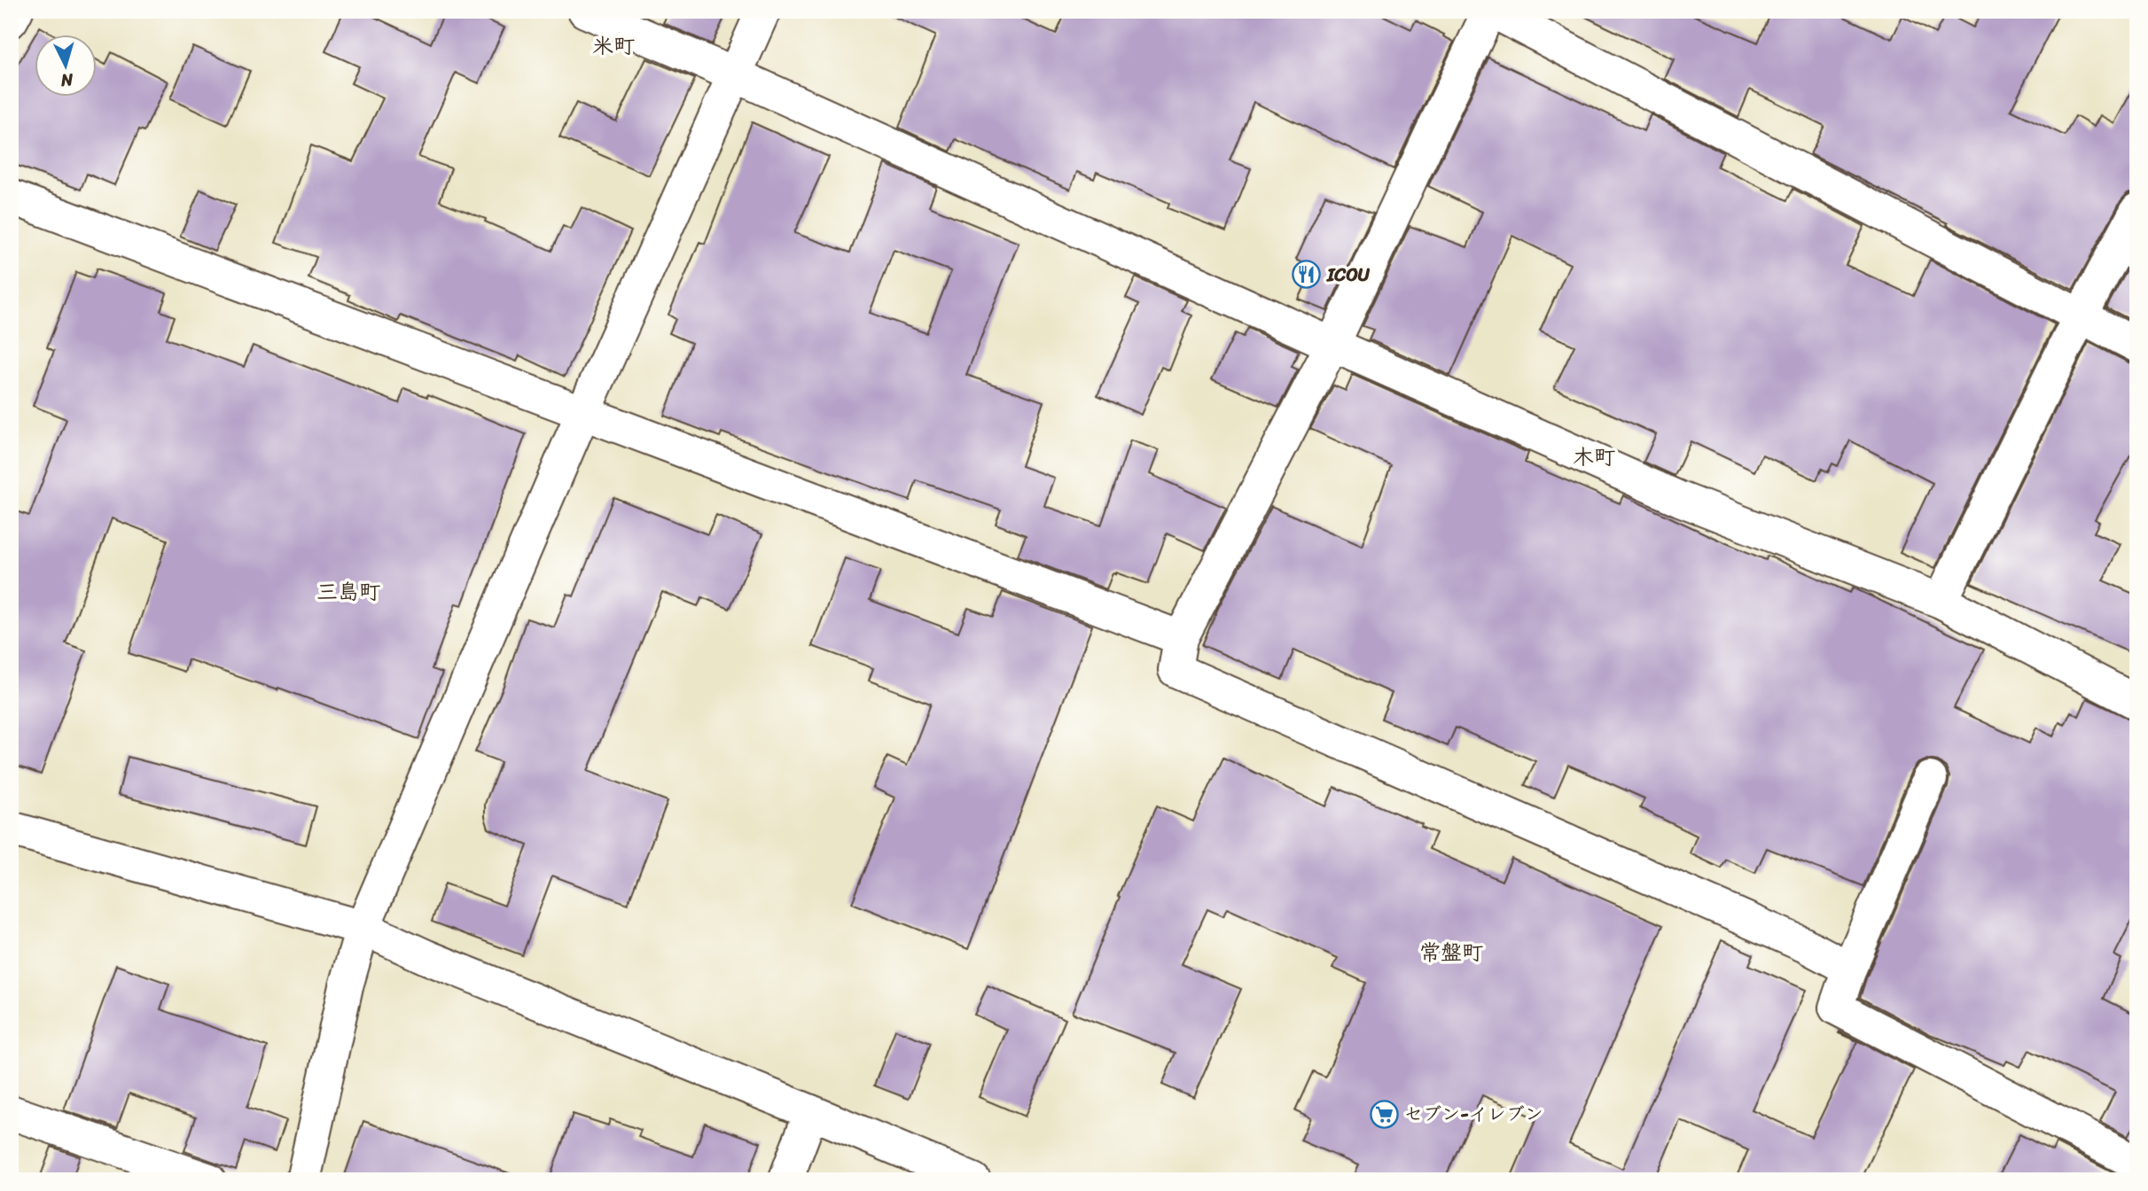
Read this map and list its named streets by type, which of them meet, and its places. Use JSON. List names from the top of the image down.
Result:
{
  "districts": [
    "米町",
    "木町",
    "三島町",
    "常盤町"
  ],
  "places": {
    "restaurant": ["ICOU"],
    "supermarket": ["セブン-イレブン"]
  },
  "north": "bottom"
}
